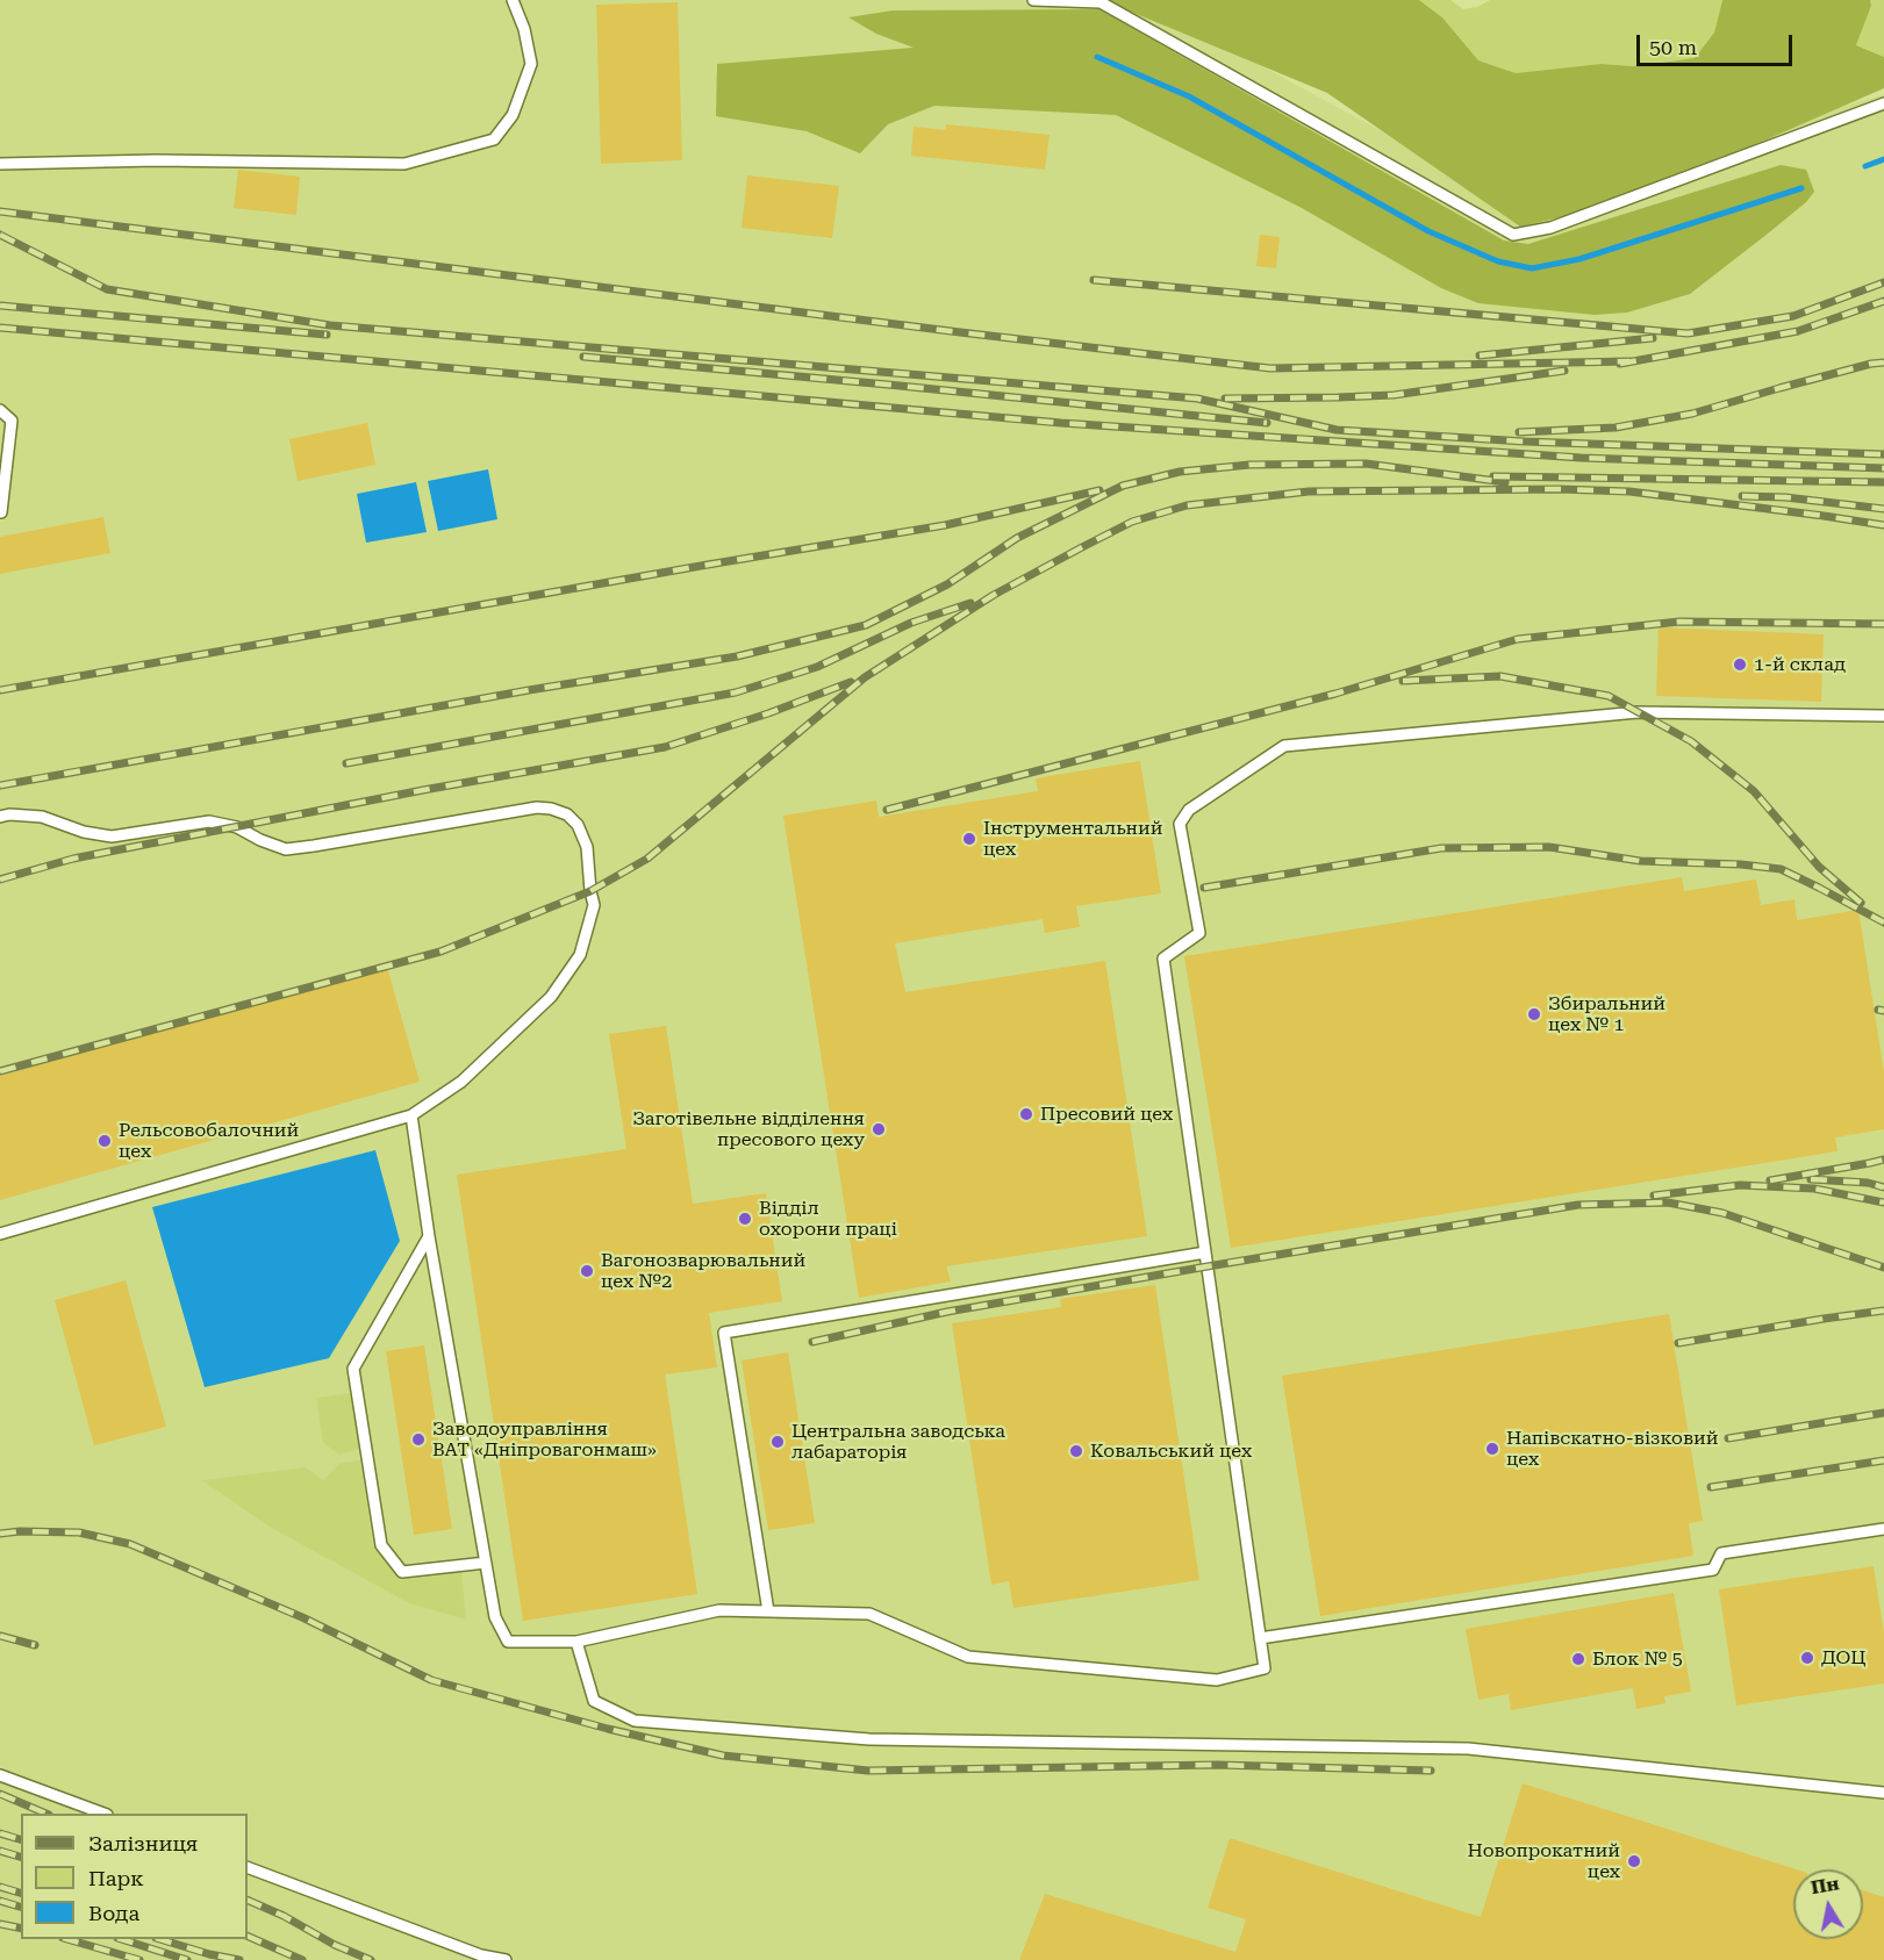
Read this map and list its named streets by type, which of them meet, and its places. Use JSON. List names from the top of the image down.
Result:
{
  "places": [
    "1-й склад",
    "Інструментальний цех",
    "Збиральний цех № 1",
    "Пресовий цех",
    "Заготівельне відділення пресового цеху",
    "Рельсовобалочний цех",
    "Відділ охорони праці",
    "Вагонозварювальний цех №2",
    "Заводоуправління ВАТ «Дніпровагонмаш»",
    "Центральна заводська лабараторія",
    "Напівскатно-візковий цех",
    "Ковальський цех",
    "ДОЦ",
    "Блок № 5",
    "Новопрокатний цех"
  ],
  "legend": ["Залізниця", "Парк", "Вода"],
  "scale_bar": "50 m",
  "north": "top"
}
